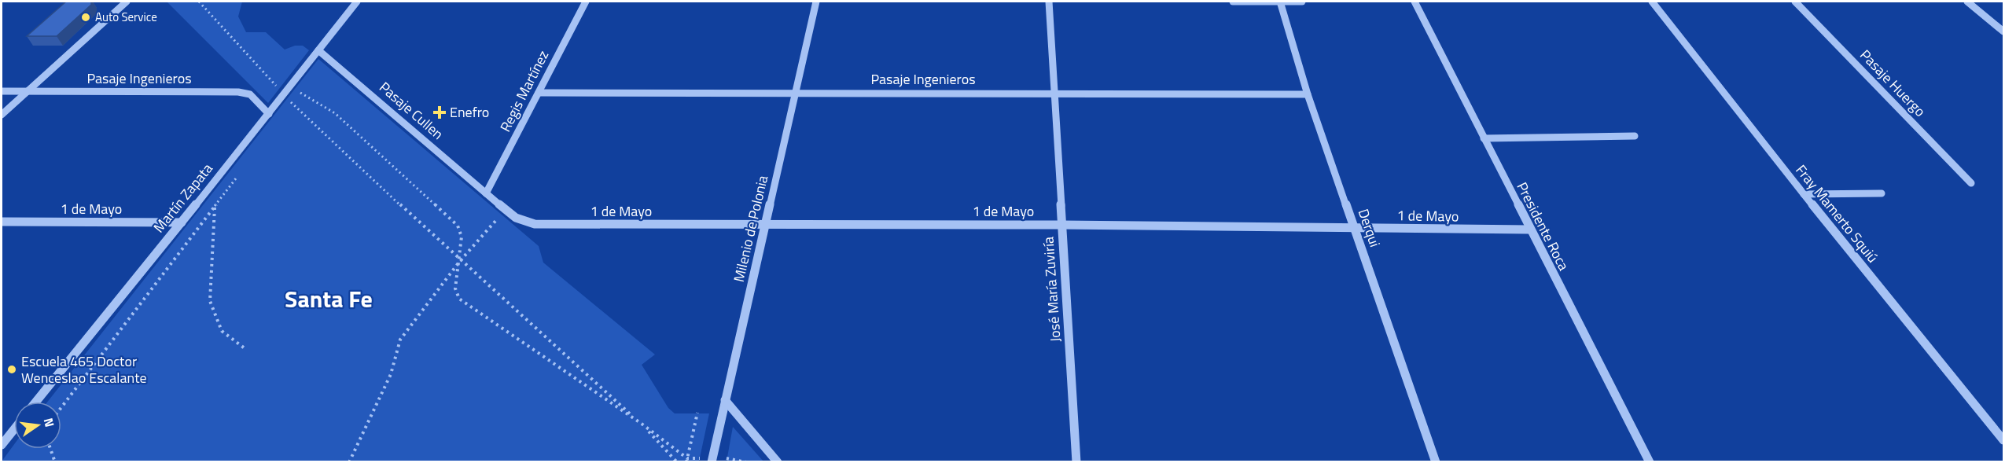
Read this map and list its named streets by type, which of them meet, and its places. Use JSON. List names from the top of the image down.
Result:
{
  "streets": {
    "street": [
      "Pasaje Ingenieros",
      "Pasaje Huergo",
      "Regis Martínez",
      "Pasaje Cullen",
      "Martín Zapata",
      "1 de Mayo",
      "Fray Mamerto Squiú",
      "Presidente Roca",
      "Derqui",
      "Milenio de Polonia",
      "José María Zuviría"
    ]
  },
  "crossings": [
    ["Pasaje Ingenieros", "Regis Martínez"],
    ["Pasaje Ingenieros", "Martín Zapata"],
    ["Pasaje Ingenieros", "Derqui"],
    ["Pasaje Ingenieros", "Milenio de Polonia"],
    ["Pasaje Ingenieros", "José María Zuviría"],
    ["Regis Martínez", "Pasaje Cullen"],
    ["Regis Martínez", "1 de Mayo"],
    ["Pasaje Cullen", "Martín Zapata"],
    ["Pasaje Cullen", "1 de Mayo"],
    ["Martín Zapata", "1 de Mayo"],
    ["1 de Mayo", "Presidente Roca"],
    ["1 de Mayo", "Derqui"],
    ["1 de Mayo", "Milenio de Polonia"],
    ["1 de Mayo", "José María Zuviría"]
  ],
  "districts": ["Santa Fe"],
  "places": {
    "other": ["Auto Service", "Escuela 465 Doctor Wenceslao Escalante"],
    "health": ["Enefro"]
  },
  "north": "right"
}
